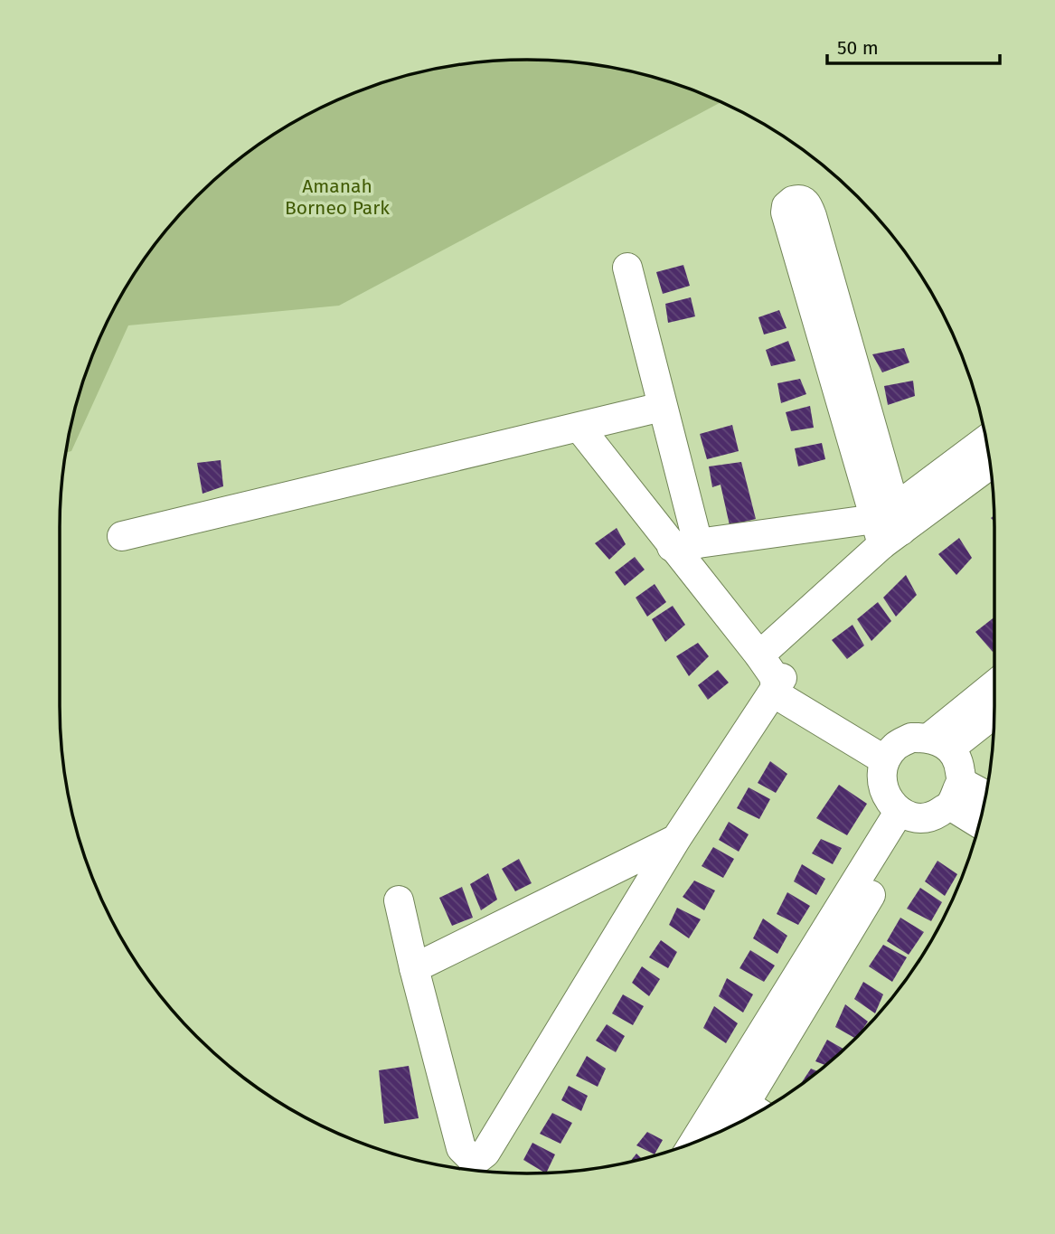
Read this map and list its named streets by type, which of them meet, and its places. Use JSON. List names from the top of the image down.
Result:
{
  "parks": ["Amanah Borneo Park"],
  "scale_bar": "50 m"
}
